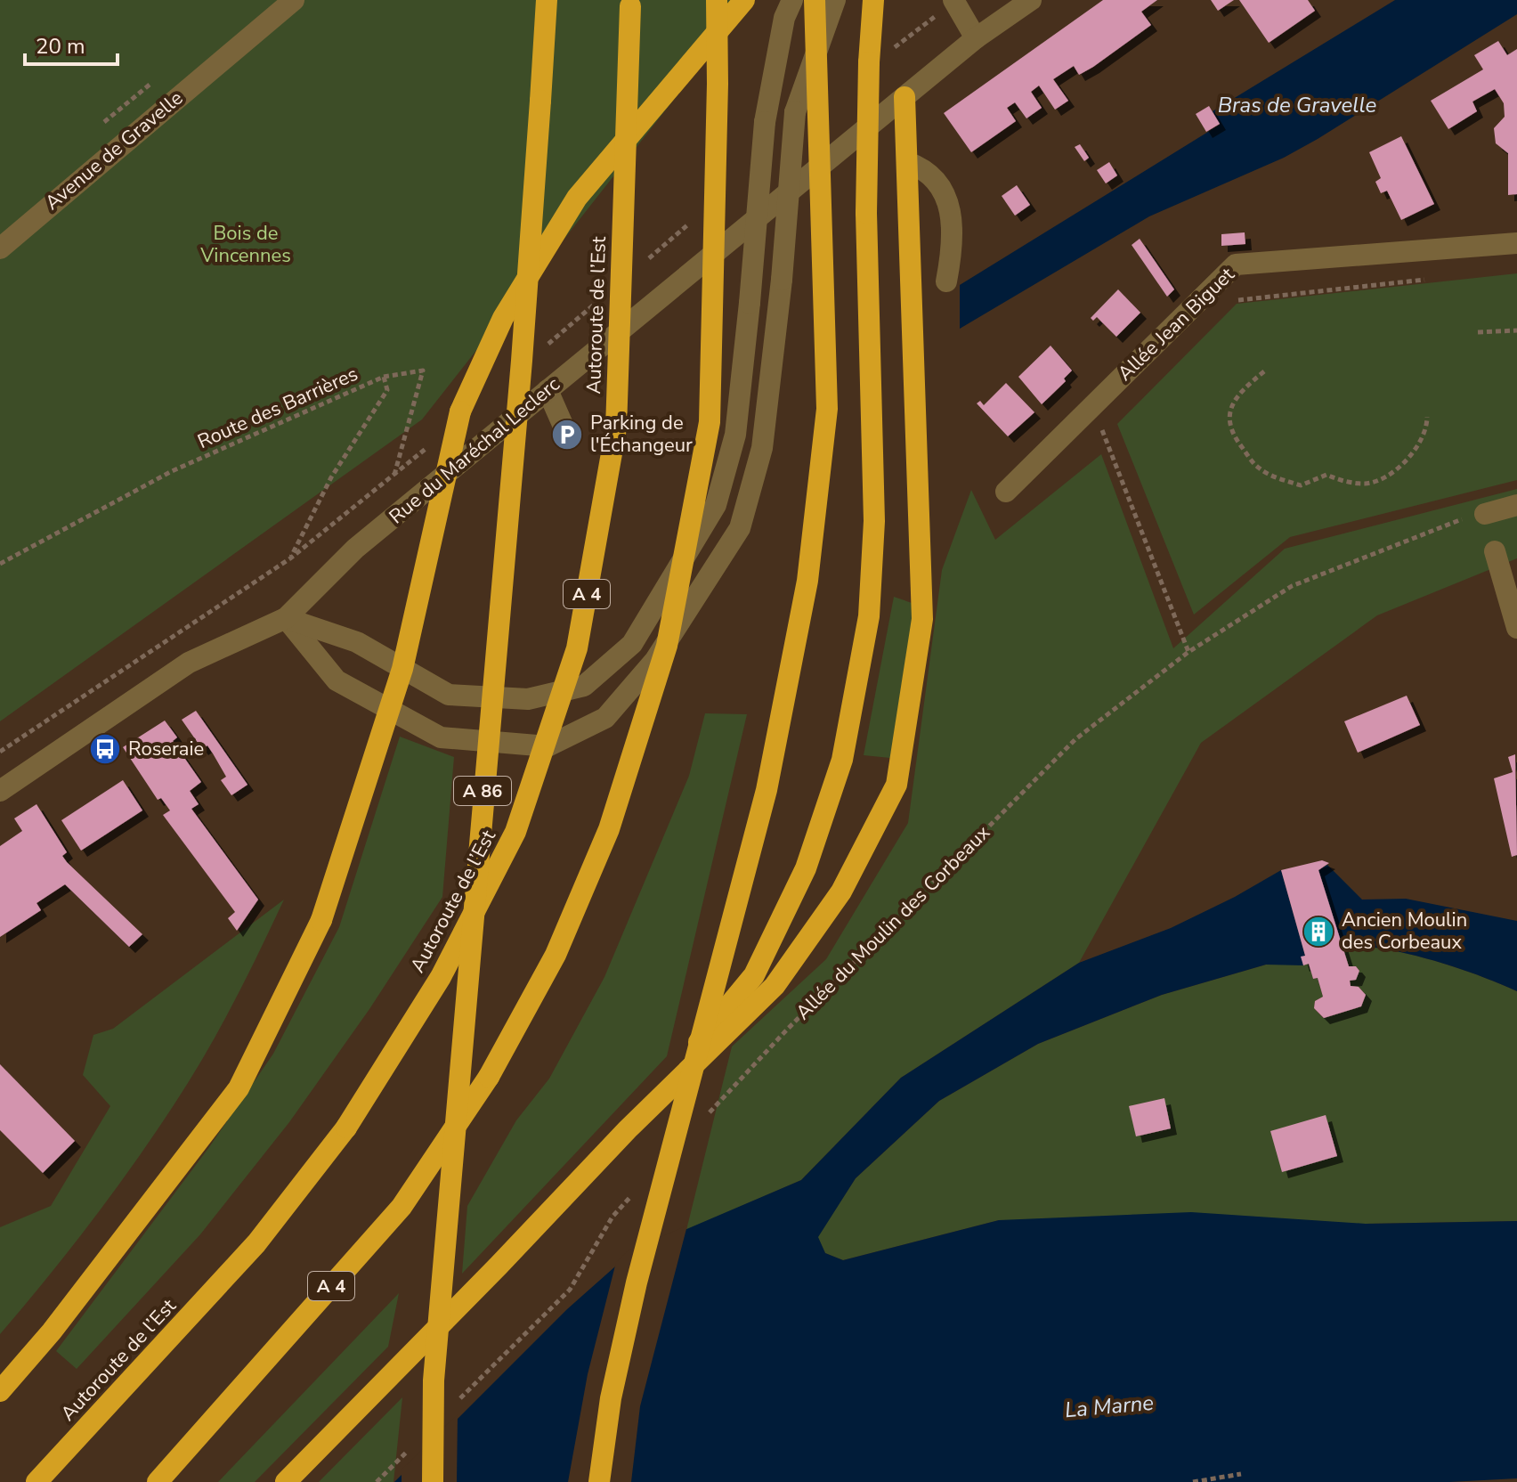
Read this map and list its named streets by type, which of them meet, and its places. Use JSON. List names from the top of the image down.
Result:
{
  "streets": {
    "highway": ["Autoroute de l’Est", "A 4", "A 86"],
    "street": ["Avenue de Gravelle", "Allée Jean Biguet", "Rue du Maréchal Leclerc"],
    "path": ["Route des Barrières", "Allée du Moulin des Corbeaux"]
  },
  "water": ["Bras de Gravelle", "La Marne"],
  "parks": ["Bois de Vincennes"],
  "places": {
    "parking": ["Parking de l'Échangeur"],
    "bus stop": ["Roseraie"],
    "building": ["Ancien Moulin des Corbeaux"]
  },
  "scale_bar": "20 m"
}
